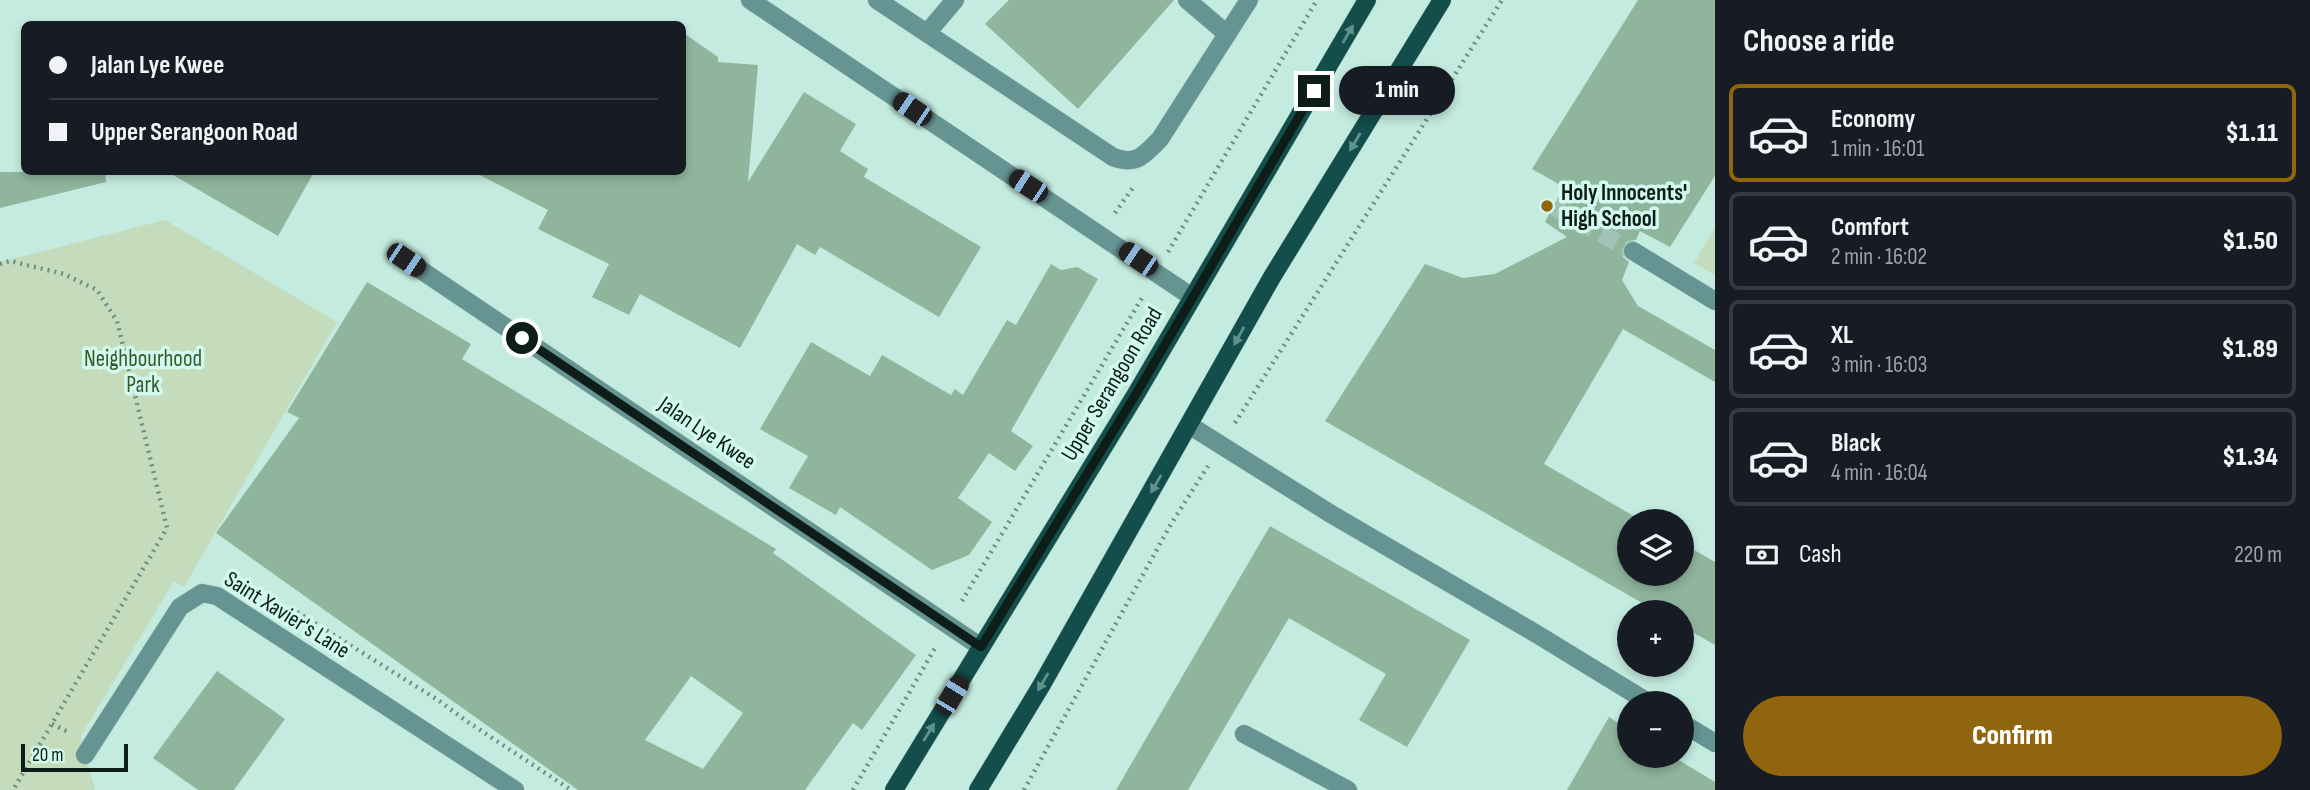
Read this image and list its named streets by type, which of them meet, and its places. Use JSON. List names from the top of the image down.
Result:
{
  "streets": {
    "main road": ["Upper Serangoon Road"],
    "street": ["Jalan Lye Kwee", "Saint Xavier's Lane"]
  },
  "crossings": [
    ["Upper Serangoon Road", "Jalan Lye Kwee"]
  ],
  "parks": ["Neighbourhood Park"],
  "places": ["Holy Innocents' High School"],
  "scale_bar": "20 m",
  "page": {
    "heading": "Choose a ride",
    "banner": ["Jalan Lye Kwee", "Upper Serangoon Road"],
    "bubble": "1 min",
    "list": [
      {
        "name": "Economy",
        "note": "1 min · 16:01",
        "value": "$1.11"
      },
      {
        "name": "Comfort",
        "note": "2 min · 16:02",
        "value": "$1.50"
      },
      {
        "name": "XL",
        "note": "3 min · 16:03",
        "value": "$1.89"
      },
      {
        "name": "Black",
        "note": "4 min · 16:04",
        "value": "$1.34"
      }
    ],
    "map_buttons": ["+", "−"],
    "pay": ["Cash", "220 m"],
    "buttons": "Confirm",
    "scale": "20 m"
  }
}
